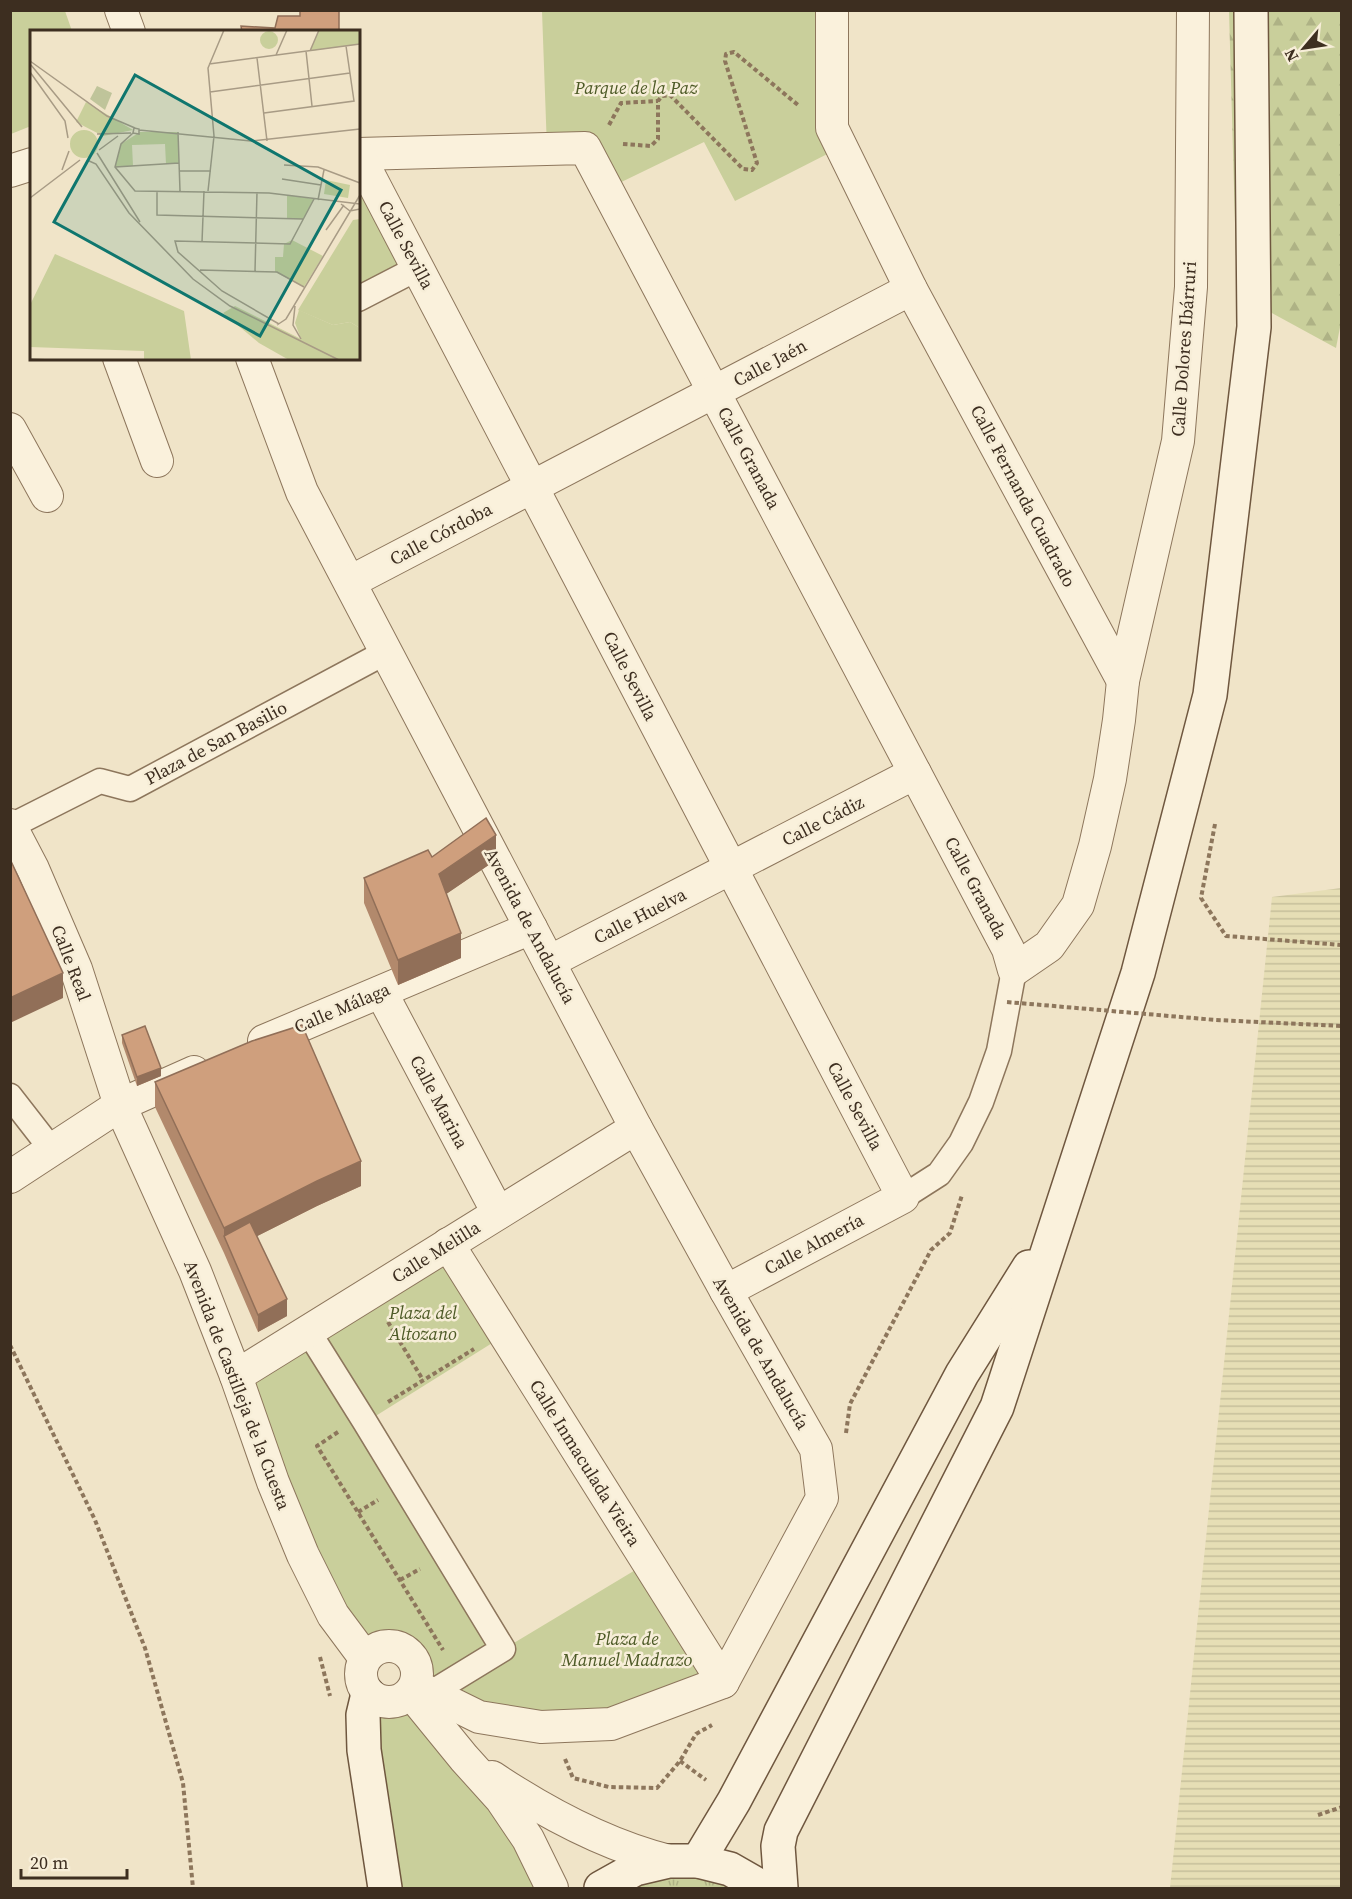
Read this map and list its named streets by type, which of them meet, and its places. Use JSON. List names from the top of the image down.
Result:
{
  "streets": {
    "street": [
      "Calle Sevilla",
      "Calle Dolores Ibárruri",
      "Calle Jaén",
      "Calle Granada",
      "Calle Fernanda Cuadrado",
      "Calle Córdoba",
      "Plaza de San Basilio",
      "Calle Cádiz",
      "Calle Huelva",
      "Avenida de Andalucía",
      "Calle Real",
      "Calle Málaga",
      "Calle Marina",
      "Calle Almería",
      "Calle Melilla",
      "Avenida de Castilleja de la Cuesta",
      "Calle Inmaculada Vieira"
    ]
  },
  "crossings": [
    ["Calle Sevilla", "Calle Jaén"],
    ["Calle Sevilla", "Calle Córdoba"],
    ["Calle Sevilla", "Calle Cádiz"],
    ["Calle Sevilla", "Calle Huelva"],
    ["Calle Sevilla", "Calle Almería"],
    ["Calle Dolores Ibárruri", "Calle Fernanda Cuadrado"],
    ["Calle Jaén", "Calle Granada"],
    ["Calle Jaén", "Calle Fernanda Cuadrado"],
    ["Calle Jaén", "Calle Córdoba"],
    ["Calle Granada", "Calle Cádiz"],
    ["Calle Córdoba", "Avenida de Andalucía"],
    ["Plaza de San Basilio", "Avenida de Andalucía"],
    ["Plaza de San Basilio", "Calle Real"],
    ["Calle Cádiz", "Calle Huelva"],
    ["Calle Huelva", "Avenida de Andalucía"],
    ["Avenida de Andalucía", "Calle Málaga"],
    ["Avenida de Andalucía", "Calle Almería"],
    ["Avenida de Andalucía", "Calle Melilla"],
    ["Avenida de Andalucía", "Calle Inmaculada Vieira"],
    ["Calle Real", "Calle Málaga"],
    ["Calle Real", "Avenida de Castilleja de la Cuesta"],
    ["Calle Málaga", "Calle Marina"],
    ["Calle Málaga", "Avenida de Castilleja de la Cuesta"],
    ["Calle Marina", "Calle Melilla"],
    ["Calle Melilla", "Avenida de Castilleja de la Cuesta"],
    ["Calle Melilla", "Calle Inmaculada Vieira"]
  ],
  "parks": ["Parque de la Paz", "Plaza del Altozano", "Plaza de Manuel Madrazo"],
  "scale_bar": "20 m",
  "north": "bottom left"
}
